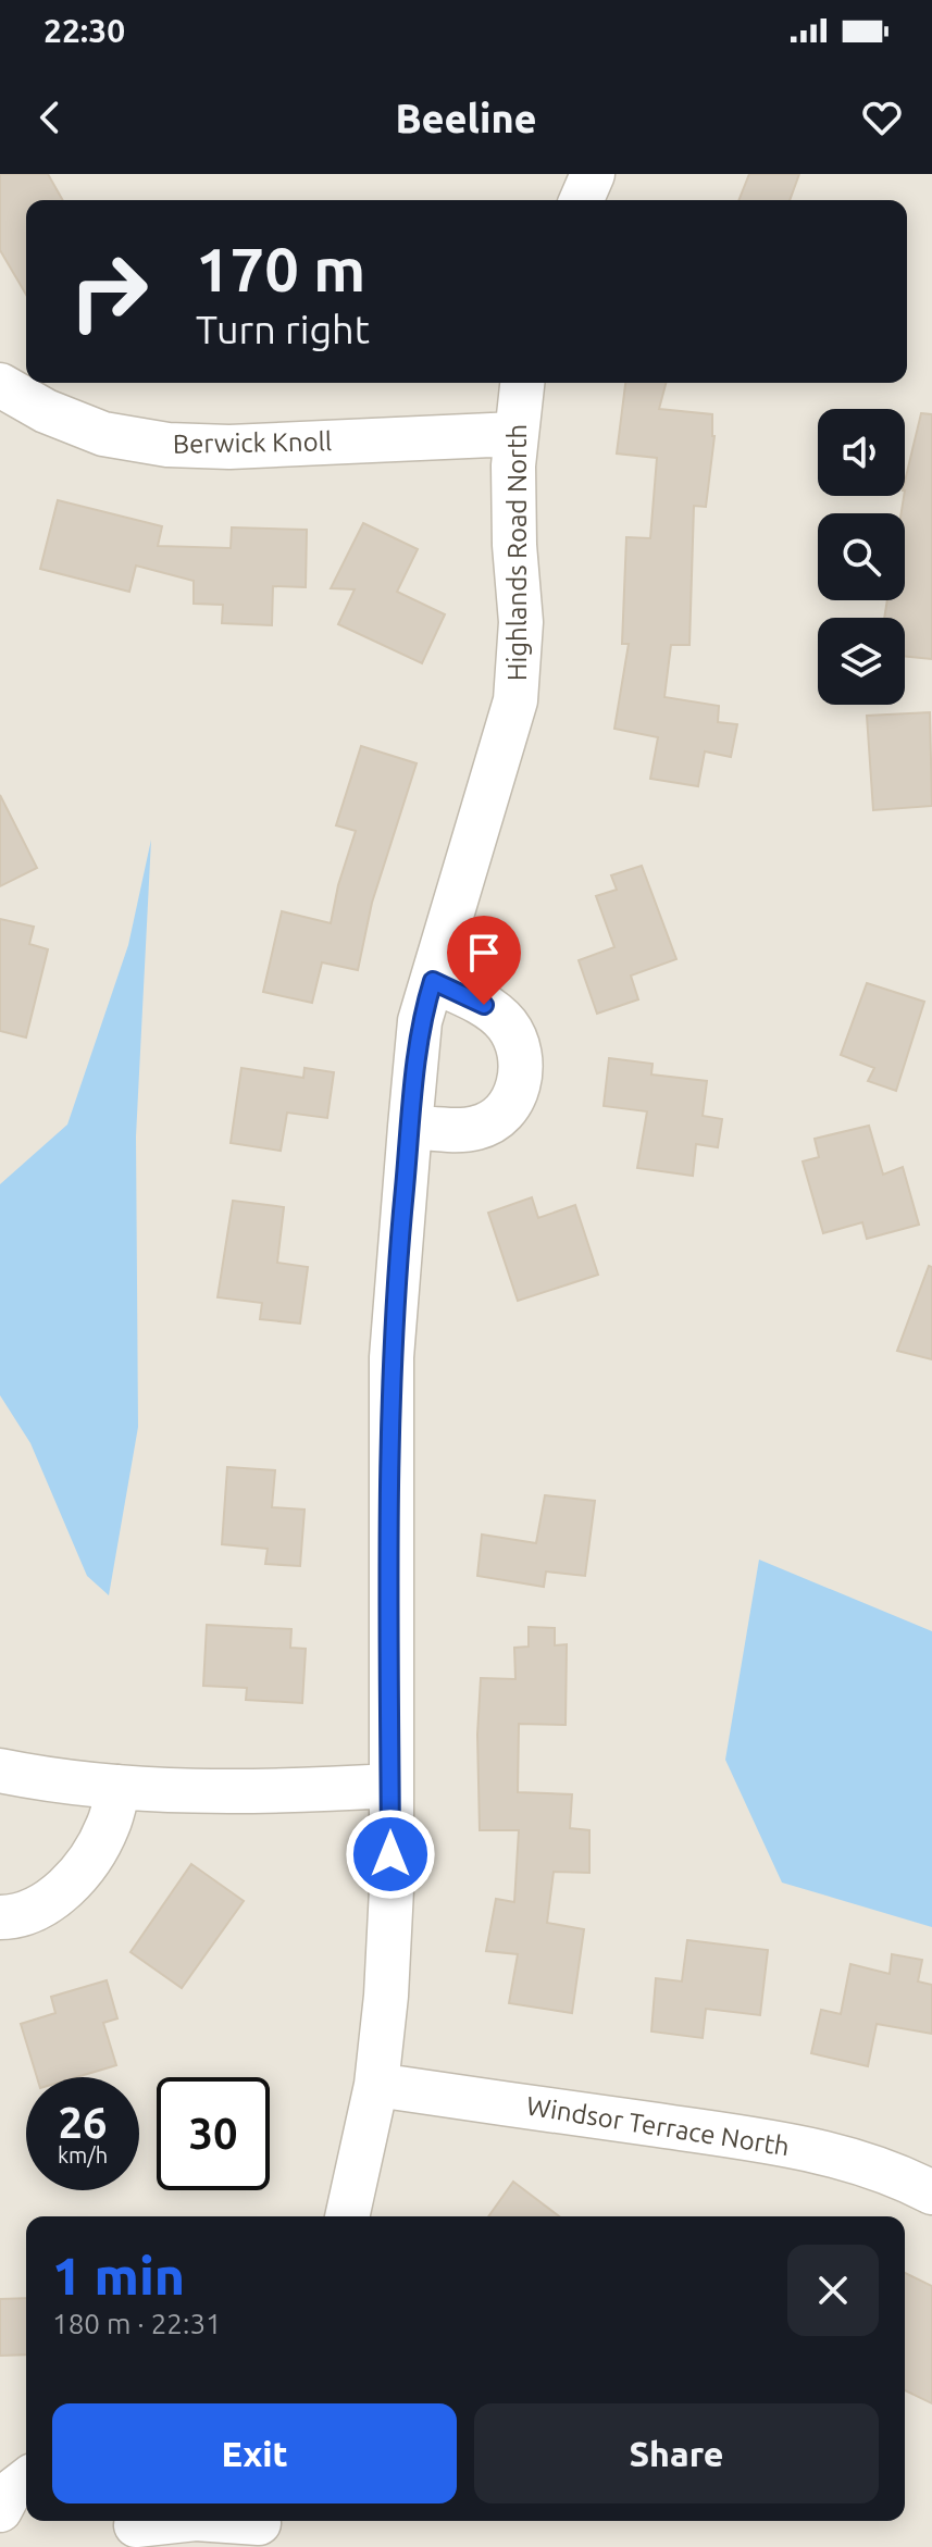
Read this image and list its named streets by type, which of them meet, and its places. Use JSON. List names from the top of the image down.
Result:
{
  "streets": {
    "street": ["Berwick Knoll", "Highlands Road North", "Windsor Terrace North"]
  },
  "crossings": [
    ["Berwick Knoll", "Highlands Road North"],
    ["Highlands Road North", "Windsor Terrace North"]
  ],
  "page": {
    "status": "22:30",
    "header": "Beeline",
    "turn": ["170 m", "Turn right"],
    "speed": "26 km/h",
    "limit": "30",
    "heading": ["1 min", "180 m · 22:31"],
    "buttons": ["Exit", "Share"]
  }
}
